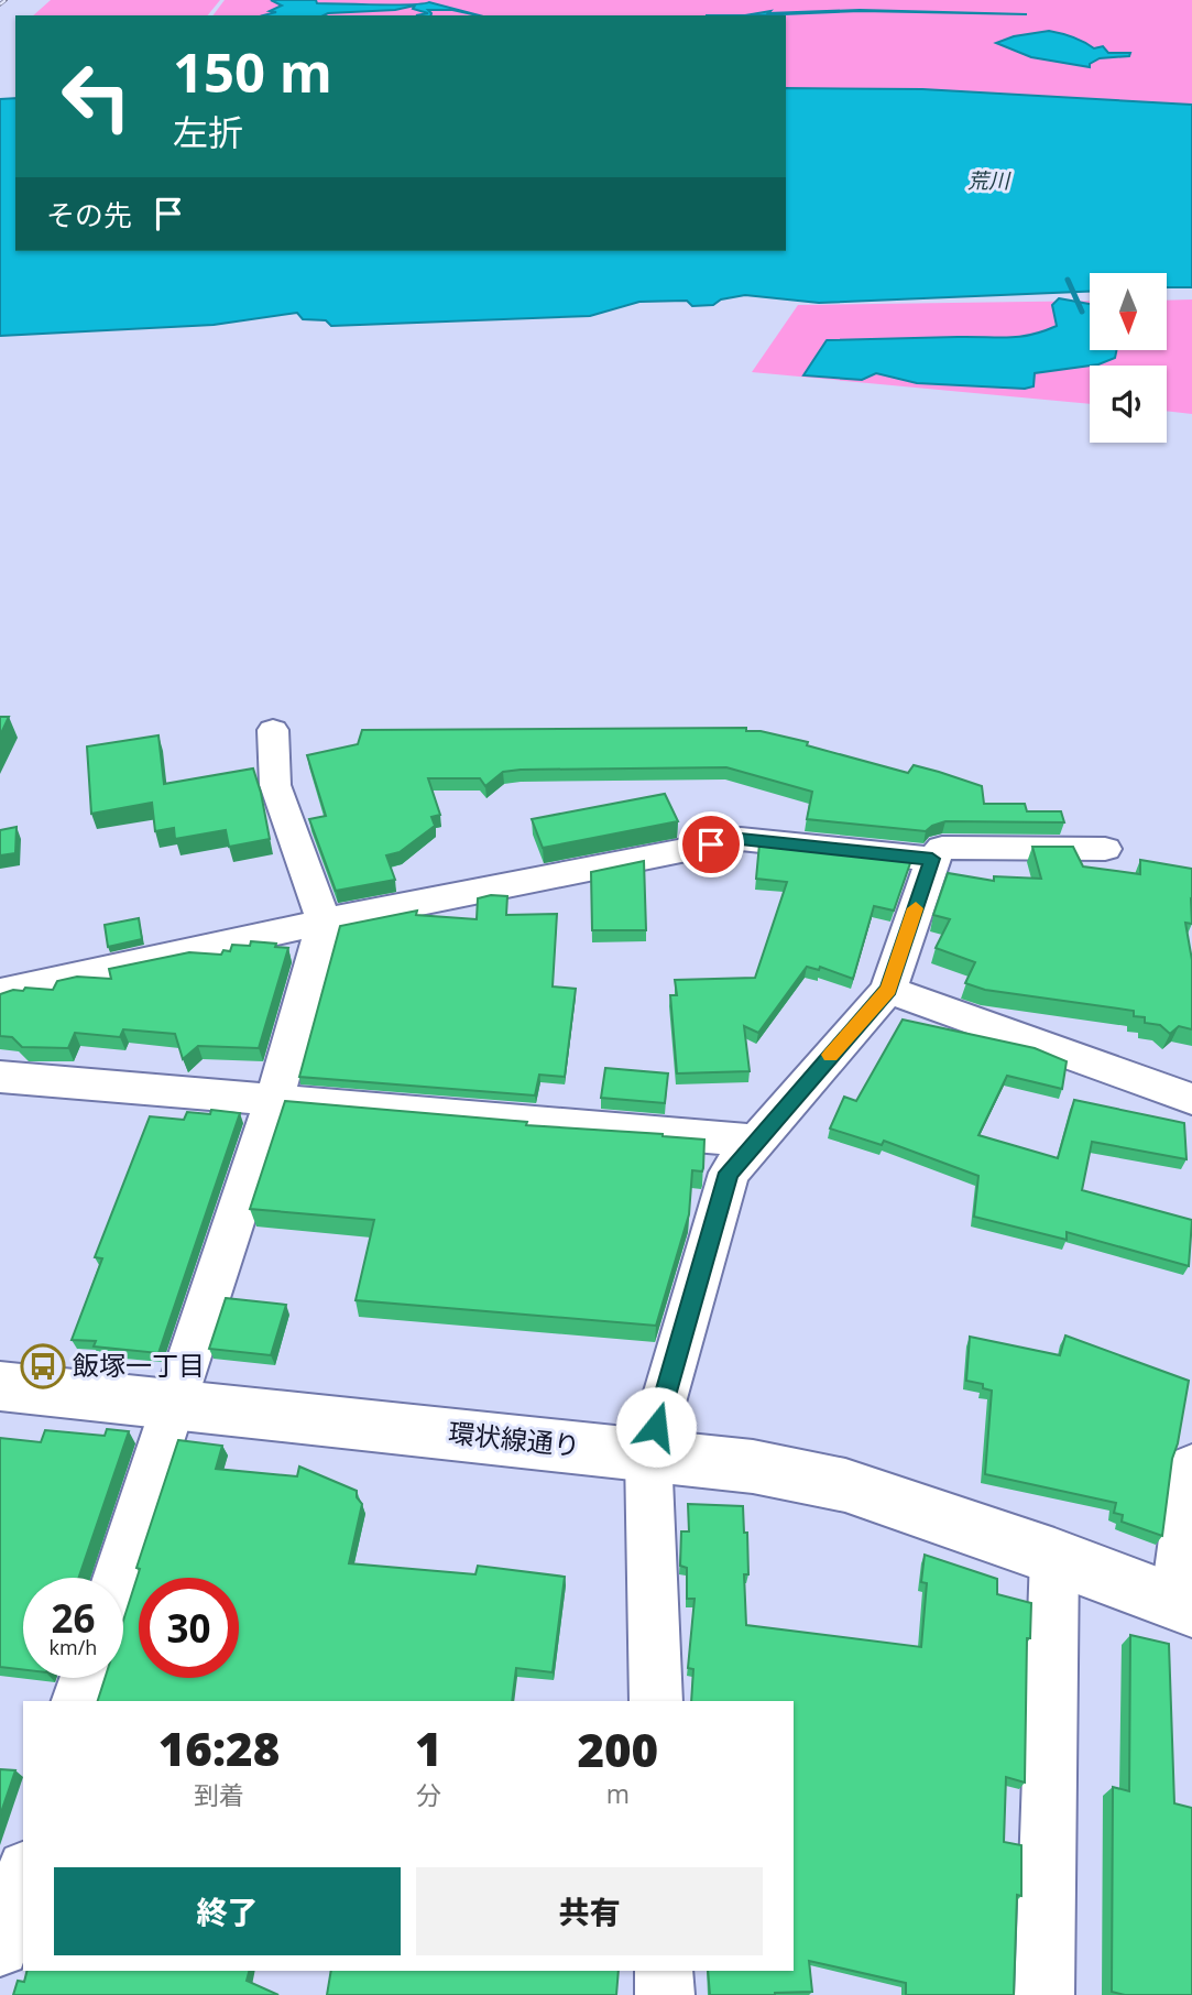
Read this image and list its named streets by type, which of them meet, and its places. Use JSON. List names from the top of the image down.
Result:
{
  "streets": {
    "street": ["環状線通り"]
  },
  "water": ["荒川"],
  "places": {
    "bus stop": ["飯塚一丁目"]
  },
  "north": "bottom",
  "page": {
    "turn": ["150 m", "左折"],
    "then": "その先",
    "speed": "26 km/h",
    "limit": "30",
    "eta": [
      "16:28",
      "到着",
      "1",
      "分",
      "200",
      "m"
    ],
    "buttons": ["終了", "共有"]
  }
}
